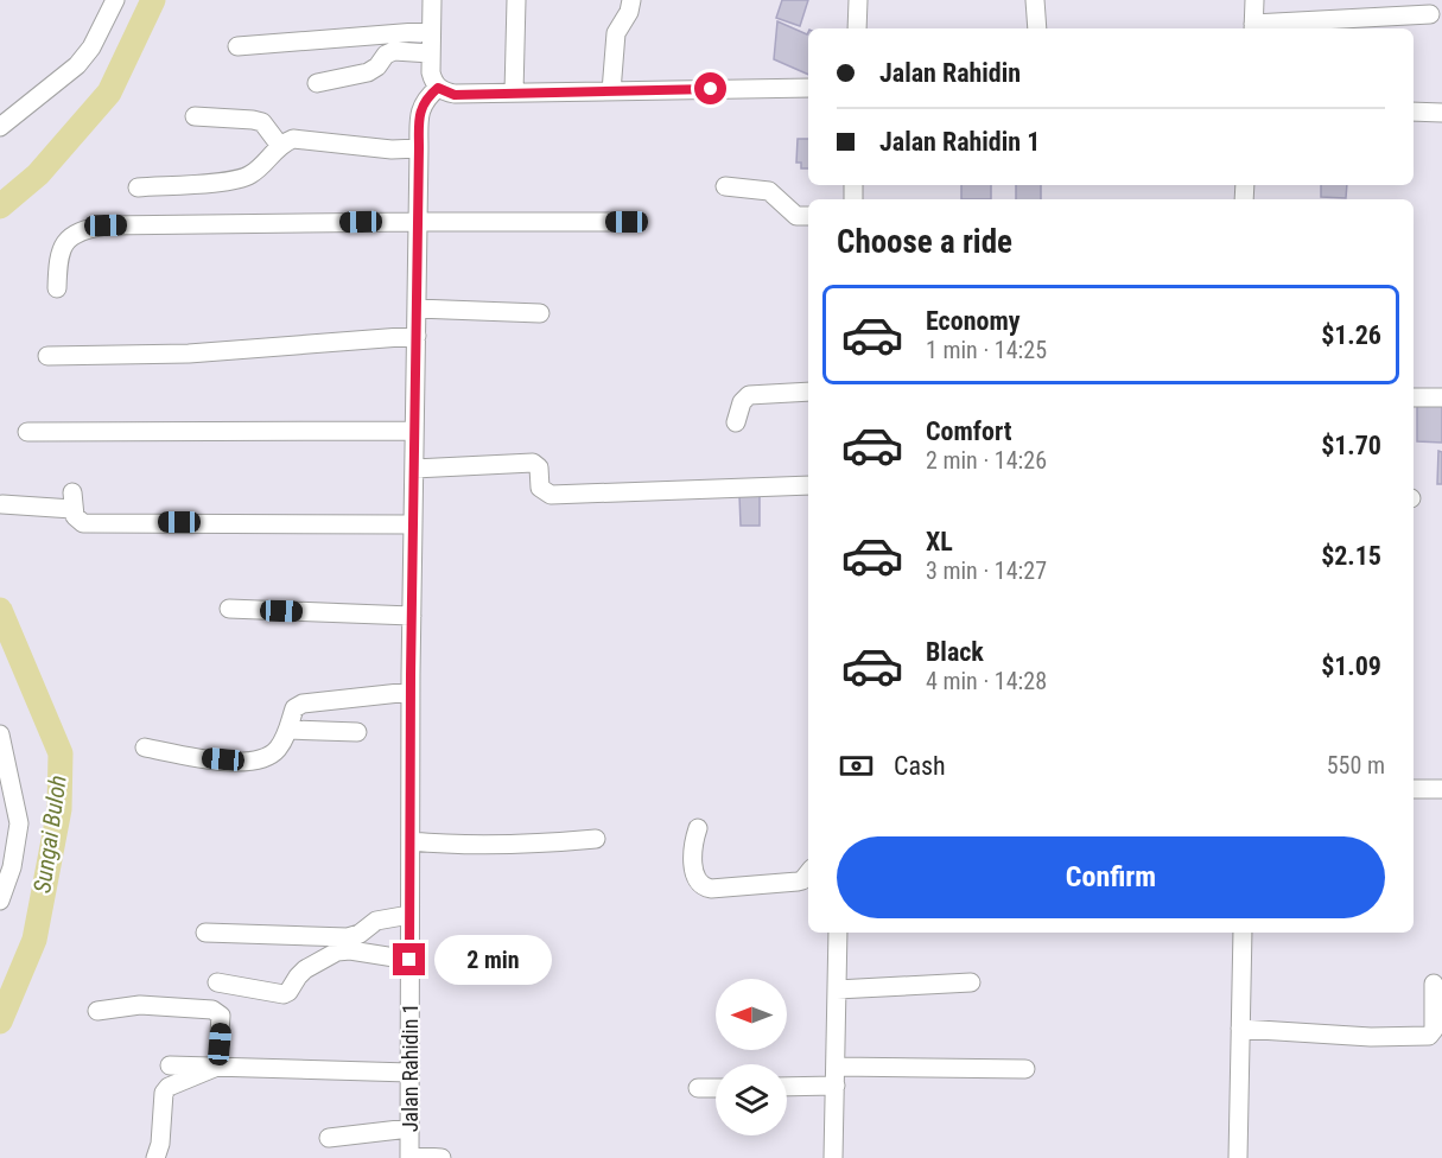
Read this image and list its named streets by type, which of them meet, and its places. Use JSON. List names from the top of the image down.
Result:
{
  "streets": {
    "street": ["Jalan Rahidin 1"]
  },
  "water": ["Sungai Buloh"],
  "north": "left",
  "page": {
    "banner": ["Jalan Rahidin", "Jalan Rahidin 1"],
    "heading": "Choose a ride",
    "list": [
      {
        "name": "Economy",
        "note": "1 min · 14:25",
        "value": "$1.26"
      },
      {
        "name": "Comfort",
        "note": "2 min · 14:26",
        "value": "$1.70"
      },
      {
        "name": "XL",
        "note": "3 min · 14:27",
        "value": "$2.15"
      },
      {
        "name": "Black",
        "note": "4 min · 14:28",
        "value": "$1.09"
      }
    ],
    "pay": ["Cash", "550 m"],
    "buttons": "Confirm",
    "bubble": "2 min"
  }
}
